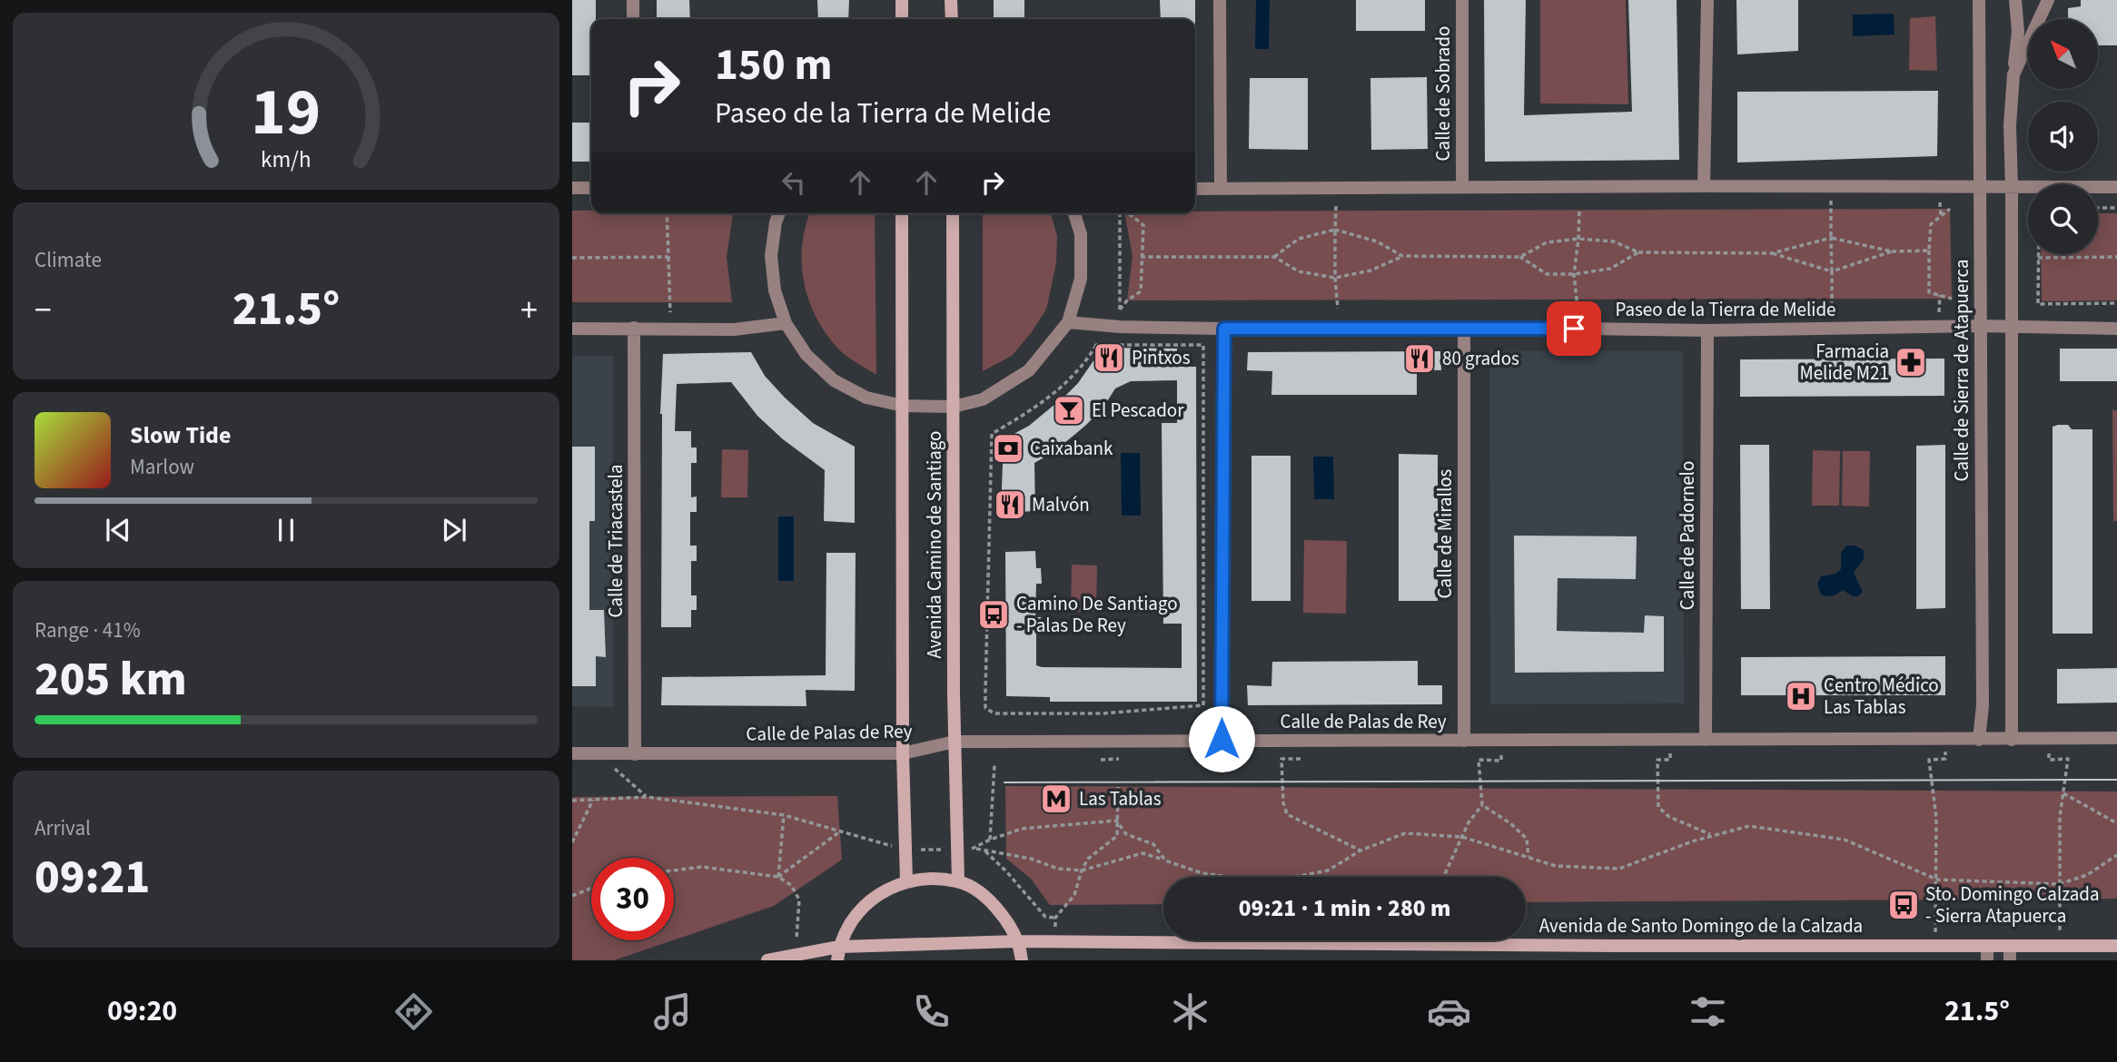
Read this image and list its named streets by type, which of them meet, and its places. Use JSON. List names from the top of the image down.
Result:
{
  "streets": {
    "street": [
      "Calle de Sobrado",
      "Paseo de la Tierra de Melide",
      "Calle de Sierra de Atapuerca",
      "Calle de Mirallos",
      "Calle de Padornelo",
      "Calle de Triacastela",
      "Avenida Camino de Santiago",
      "Calle de Palas de Rey",
      "Avenida de Santo Domingo de la Calzada"
    ]
  },
  "crossings": [
    ["Paseo de la Tierra de Melide", "Calle de Sierra de Atapuerca"],
    ["Paseo de la Tierra de Melide", "Calle de Mirallos"],
    ["Paseo de la Tierra de Melide", "Calle de Padornelo"],
    ["Calle de Sierra de Atapuerca", "Calle de Palas de Rey"],
    ["Calle de Mirallos", "Calle de Palas de Rey"],
    ["Calle de Padornelo", "Calle de Palas de Rey"],
    ["Calle de Triacastela", "Calle de Palas de Rey"],
    ["Avenida Camino de Santiago", "Calle de Palas de Rey"]
  ],
  "places": {
    "restaurant": ["Pintxos", "80 grados", "Malvón"],
    "pharmacy": ["Farmacia Melide M21"],
    "bar": ["El Pescador"],
    "bank": ["Caixabank"],
    "bus stop": ["Camino De Santiago - Palas De Rey", "Sto. Domingo Calzada - Sierra Atapuerca"],
    "hospital": ["Centro Médico Las Tablas"],
    "metro station": ["Las Tablas"]
  },
  "north": "top left",
  "page": {
    "turn": ["150 m", "Paseo de la Tierra de Melide"],
    "tile": [
      "Climate",
      ["Range · 41%", "205 km"],
      ["Arrival", "09:21"]
    ],
    "heat": ["−", "21.5°", "+"],
    "song": ["Slow Tide", "Marlow"],
    "limit": "30",
    "trip": "09:21 · 1 min · 280 m",
    "tabs": ["09:20", "21.5°"],
    "gauge": ["19", "km/h"]
  }
}
